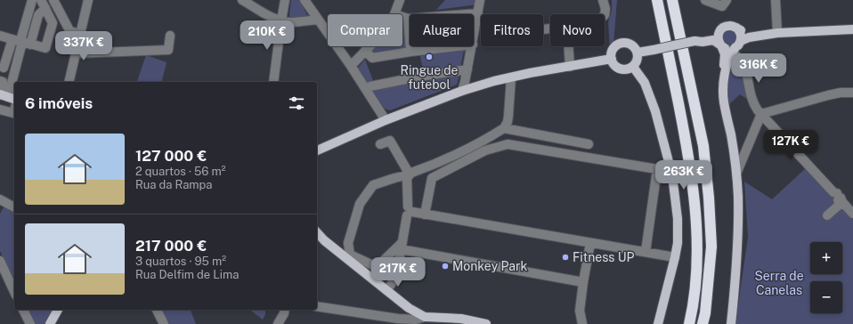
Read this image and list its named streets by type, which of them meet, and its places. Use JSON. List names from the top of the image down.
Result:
{
  "parks": ["Serra de Canelas"],
  "places": ["Ringue de futebol", "Fitness UP", "Monkey Park"],
  "page": {
    "chip": [
      "Comprar",
      "Alugar",
      "Filtros",
      "Novo"
    ],
    "price": [
      "210K €",
      "337K €",
      "316K €",
      "127K €",
      "263K €",
      "217K €"
    ],
    "heading": "6 imóveis",
    "list": [
      {
        "name": "127 000 €",
        "note": "2 quartos · 56 m² · Rua da Rampa"
      },
      {
        "name": "217 000 €",
        "note": "3 quartos · 95 m² · Rua Delfim de Lima"
      }
    ],
    "map_buttons": ["+", "−"]
  }
}
